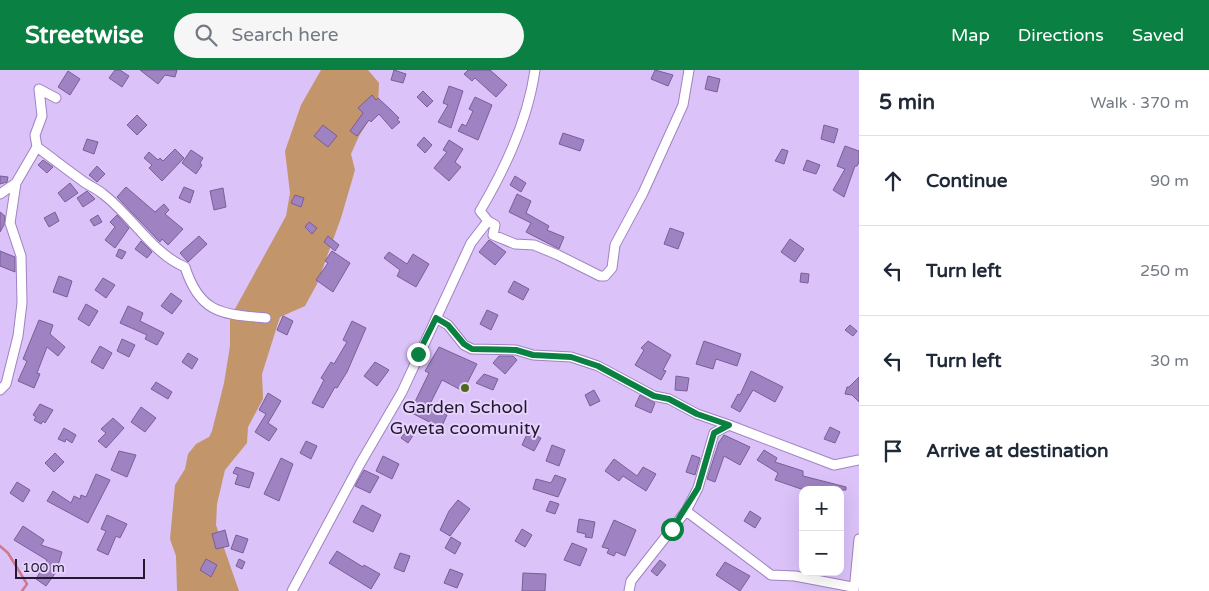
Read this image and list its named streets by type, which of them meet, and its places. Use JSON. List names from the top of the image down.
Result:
{
  "places": ["Garden School Gweta coomunity"],
  "scale_bar": "100 m",
  "page": {
    "header": "Streetwise",
    "search": "Search here",
    "nav": ["Map", "Directions", "Saved"],
    "heading": ["5 min", "Walk · 370 m"],
    "list": [
      ["Continue", "90 m"],
      ["Turn left", "250 m"],
      ["Turn left", "30 m"],
      "Arrive at destination"
    ],
    "map_buttons": ["+", "−"],
    "scale": "100 m"
  }
}
